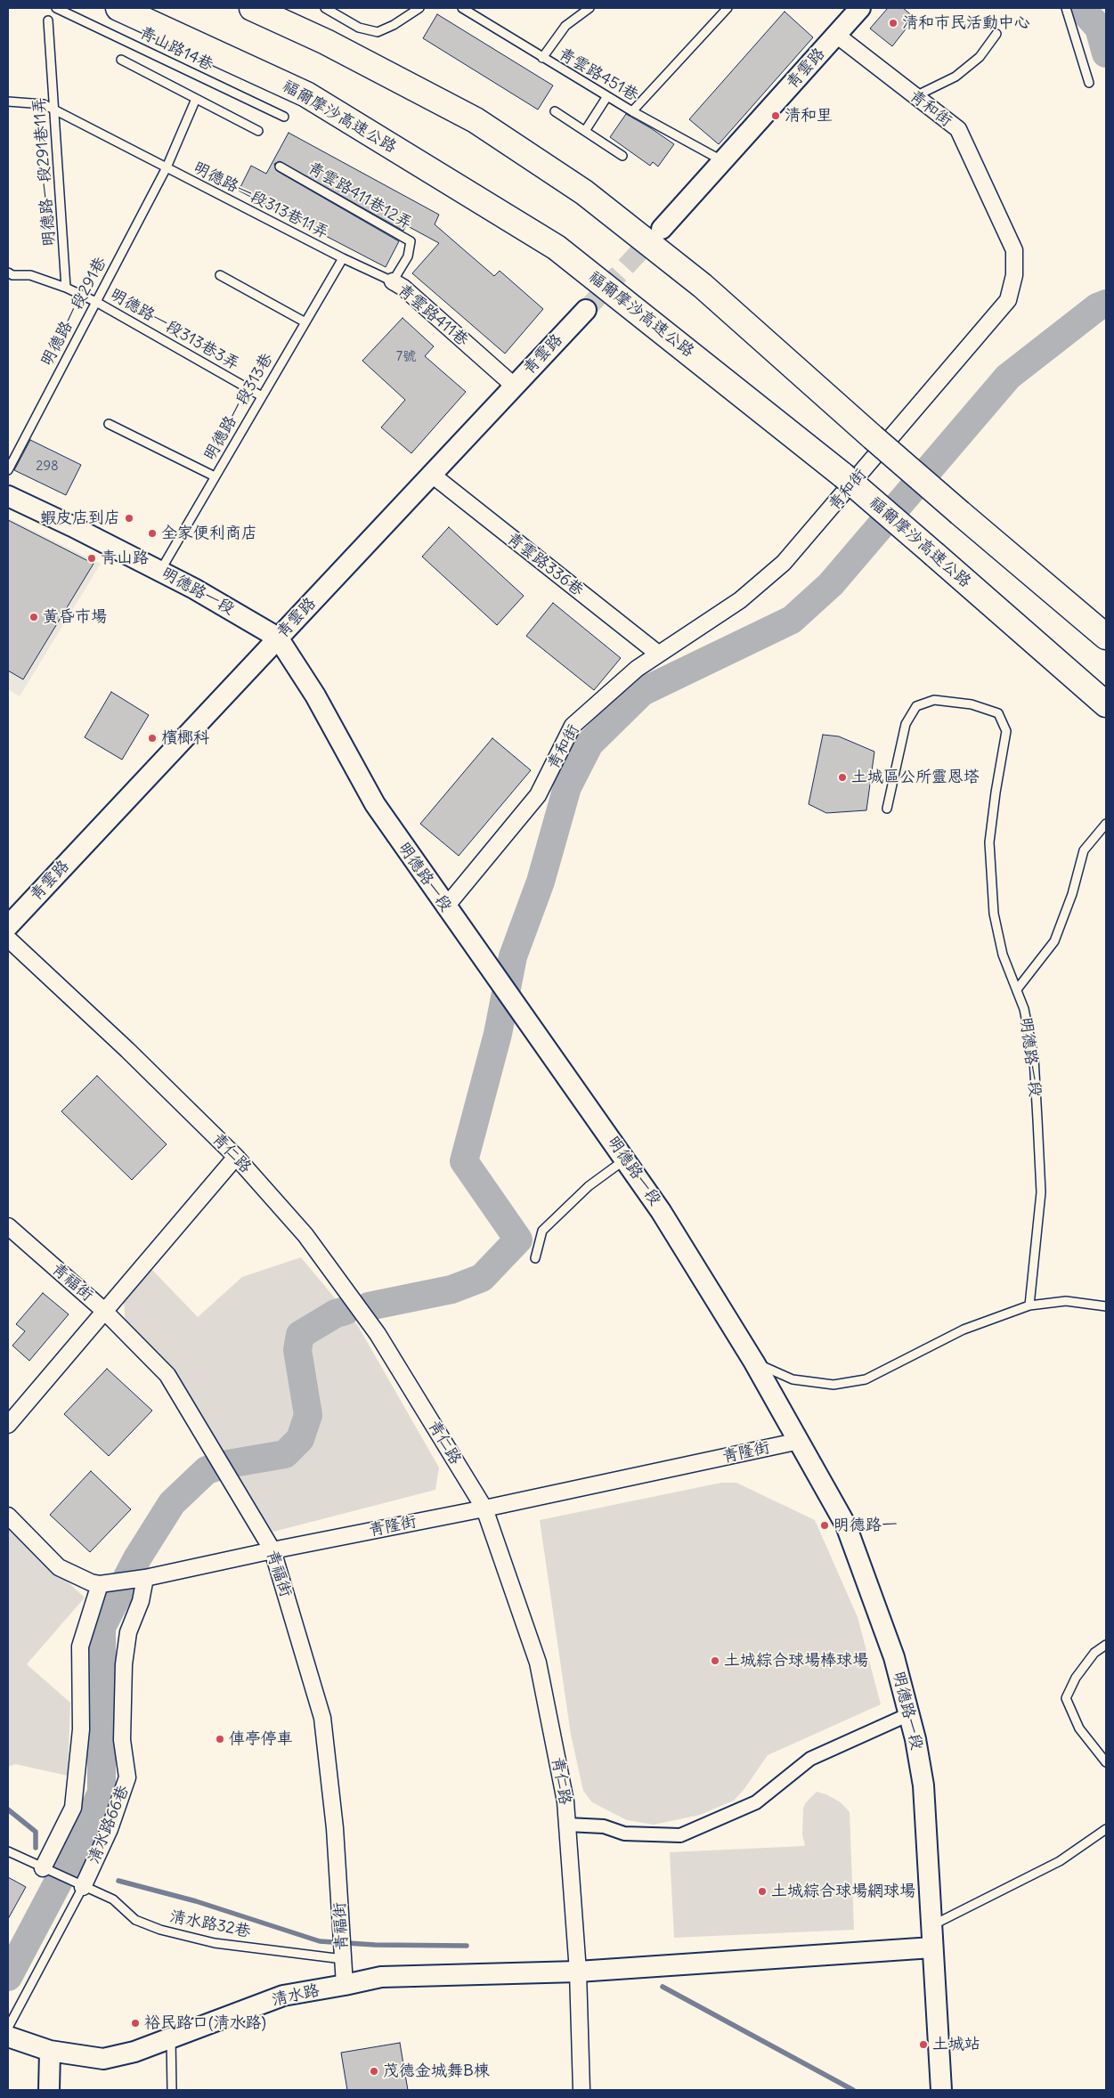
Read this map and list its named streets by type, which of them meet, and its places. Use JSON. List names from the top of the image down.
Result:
{
  "streets": {
    "highway": ["福爾摩沙高速公路"],
    "street": [
      "青雲路",
      "青和街",
      "青雲路411巷",
      "青雲路336巷",
      "明德路一段",
      "青仁路",
      "青福街",
      "青隆街",
      "清水路66巷",
      "清水路"
    ],
    "lane": [
      "青山路14巷",
      "青雲路451巷",
      "明德路一段291巷11弄",
      "青雲路411巷12弄",
      "明德路一段313巷11弄",
      "明德路一段291巷",
      "明德路一段313巷3弄",
      "明德路一段313巷",
      "清水路32巷"
    ]
  },
  "crossings": [
    ["青雲路", "青雲路451巷"],
    ["青雲路", "青和街"],
    ["青雲路", "青雲路411巷"],
    ["青雲路", "青雲路336巷"],
    ["青雲路", "明德路一段"],
    ["青和街", "青雲路336巷"],
    ["青和街", "明德路一段"],
    ["明德路一段291巷11弄", "明德路一段313巷11弄"],
    ["青雲路411巷12弄", "青雲路411巷"],
    ["明德路一段313巷11弄", "明德路一段291巷"],
    ["明德路一段313巷11弄", "青雲路411巷"],
    ["明德路一段313巷11弄", "明德路一段313巷"],
    ["明德路一段291巷", "明德路一段313巷3弄"],
    ["青雲路411巷", "明德路一段313巷"],
    ["明德路一段313巷3弄", "明德路一段313巷"],
    ["明德路一段313巷", "明德路一段"],
    ["明德路一段", "青隆街"],
    ["明德路一段", "清水路"],
    ["青仁路", "青隆街"],
    ["青仁路", "清水路"],
    ["青福街", "青隆街"],
    ["青福街", "清水路32巷"],
    ["青福街", "清水路"],
    ["青隆街", "清水路66巷"],
    ["清水路66巷", "清水路32巷"]
  ],
  "places": [
    "清和市民活動中心",
    "清和里",
    "蝦皮店到店",
    "全家便利商店",
    "青山路",
    "黃昏市場",
    "檳榔科",
    "土城區公所靈恩塔",
    "明德路一",
    "土城綜合球場棒球場",
    "俥亭停車",
    "土城綜合球場網球場",
    "裕民路口(清水路)",
    "土城站",
    "茂德金城舞B棟"
  ],
  "house_numbers": ["7號", "298"]
}
